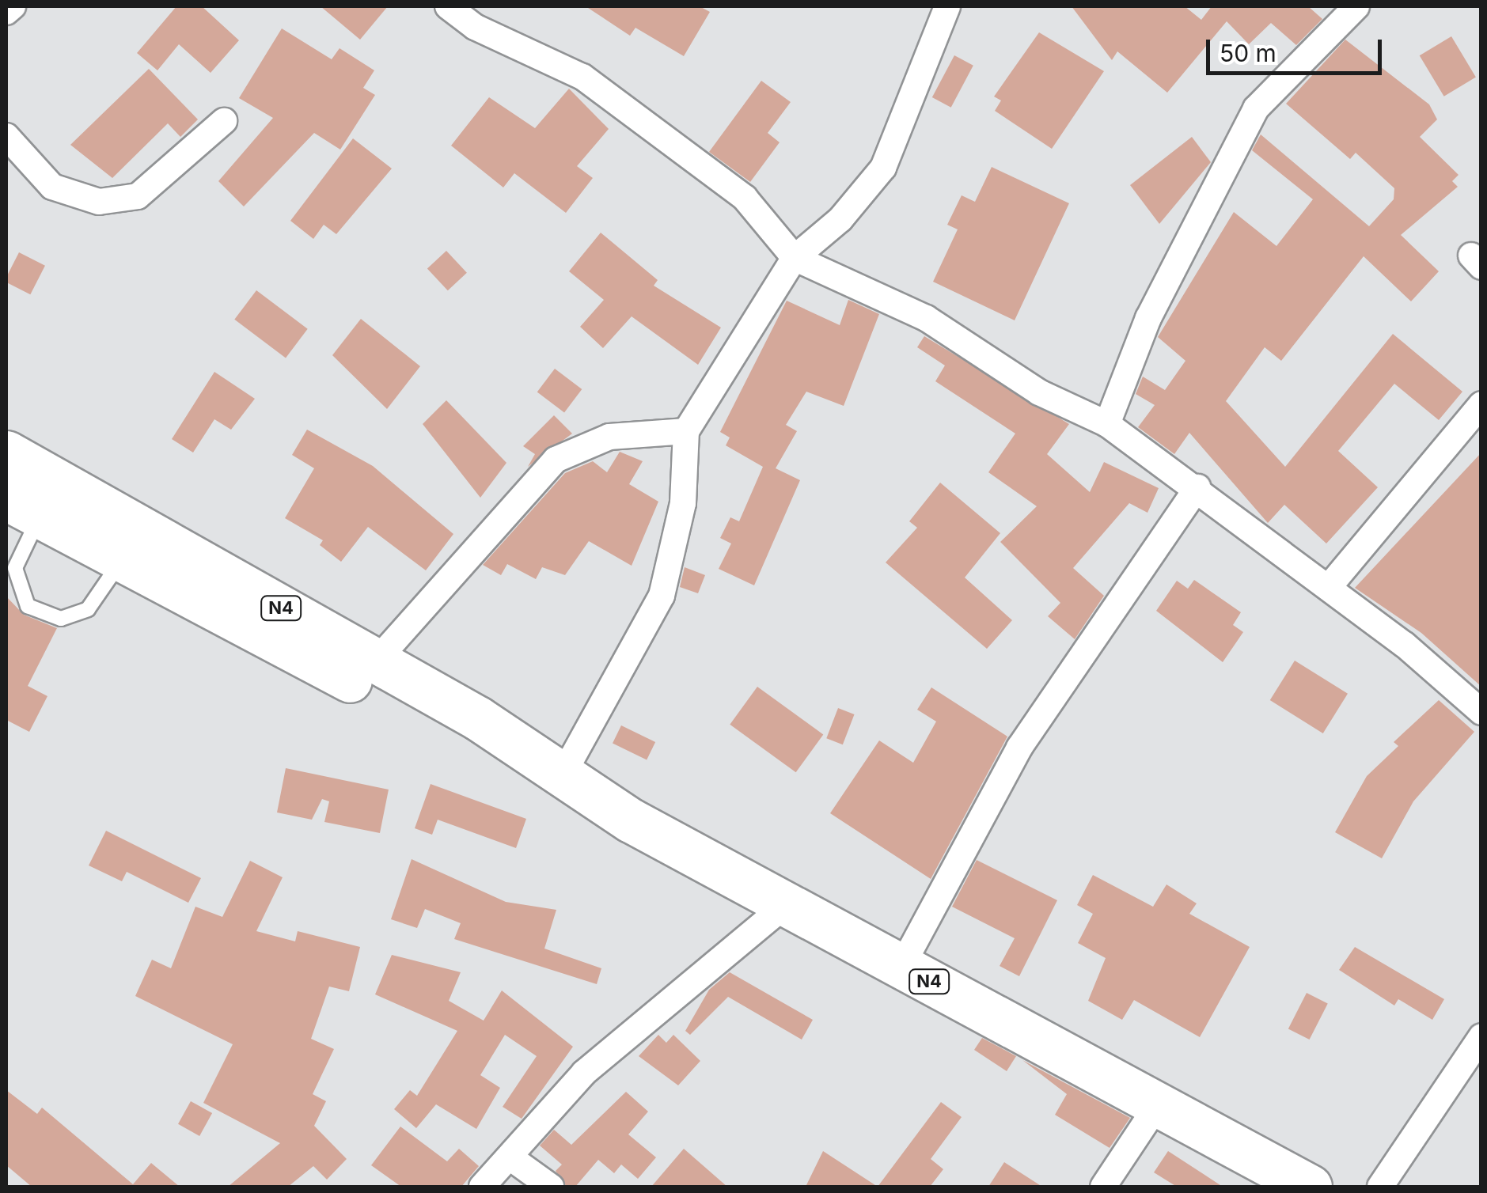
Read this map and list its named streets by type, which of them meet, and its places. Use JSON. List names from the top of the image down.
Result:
{
  "streets": {
    "highway": ["N4"]
  },
  "scale_bar": "50 m"
}
